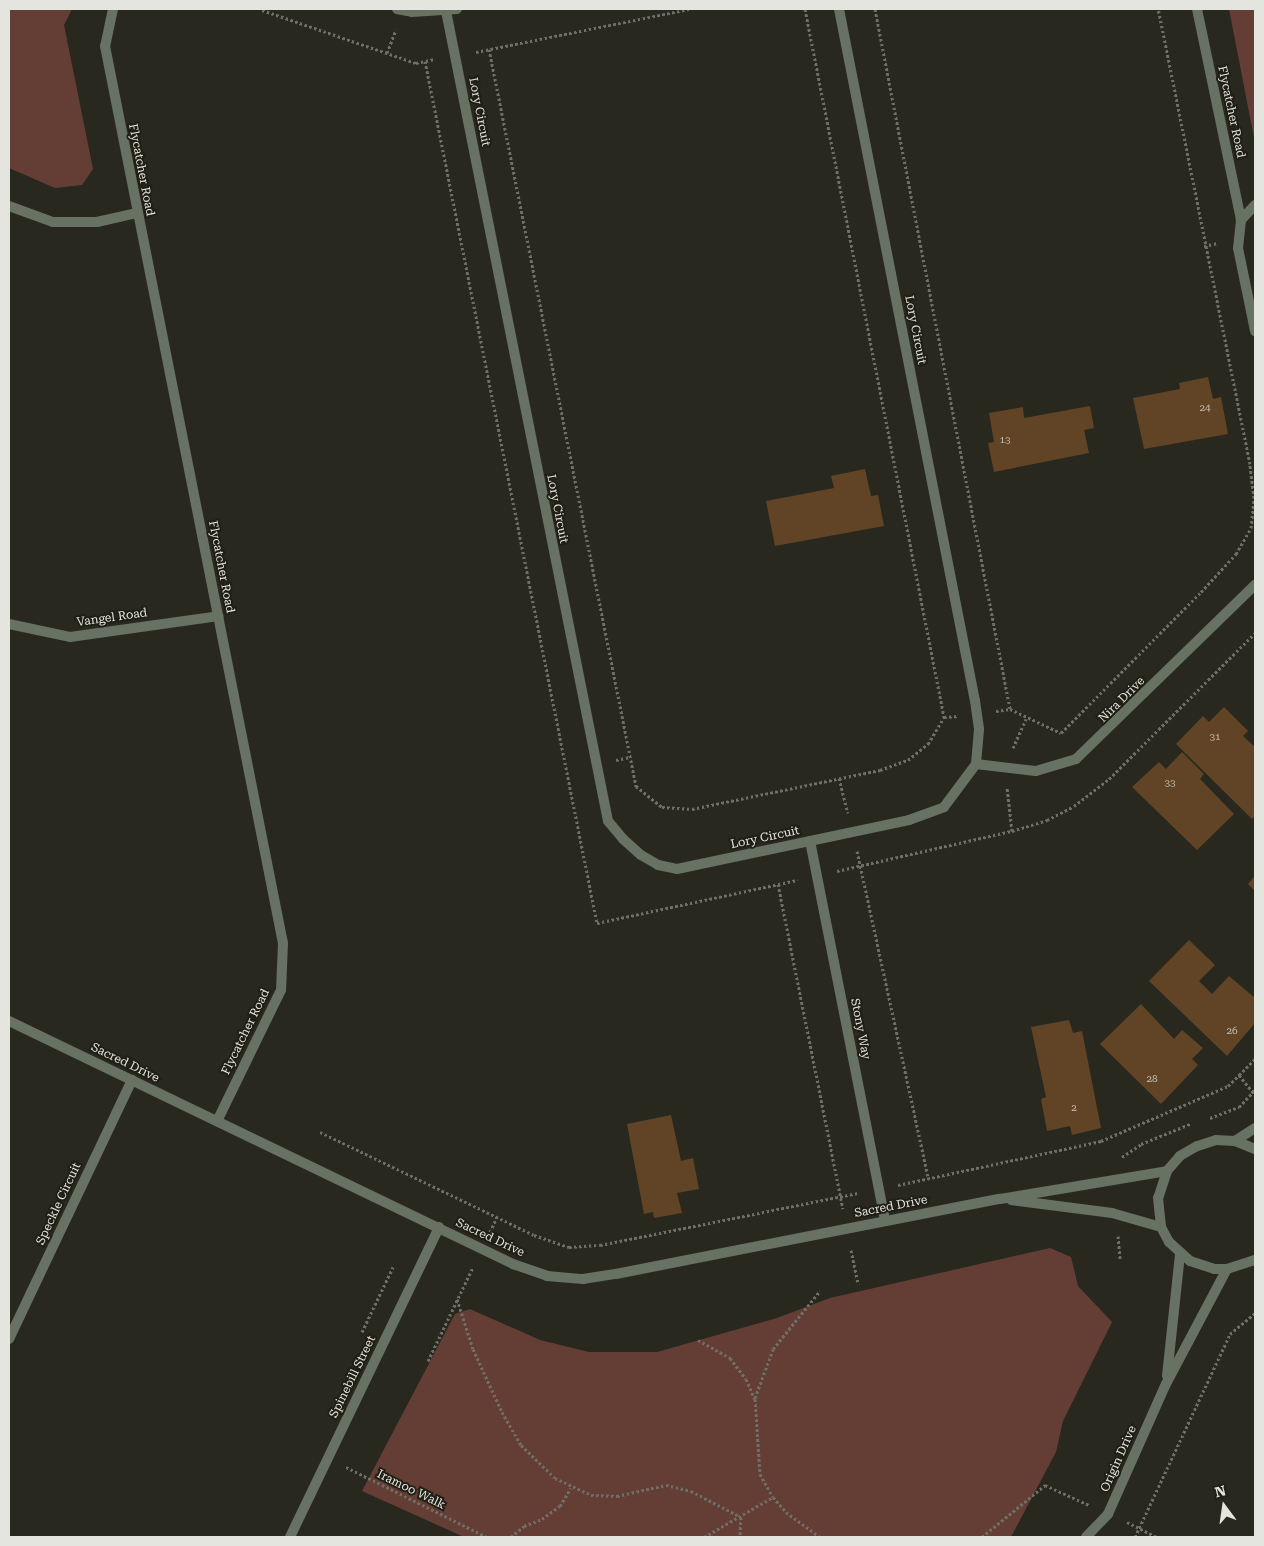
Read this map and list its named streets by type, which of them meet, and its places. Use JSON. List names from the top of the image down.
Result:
{
  "streets": {
    "street": [
      "Lory Circuit",
      "Flycatcher Road",
      "Vangel Road",
      "Nira Drive",
      "Stony Way",
      "Sacred Drive",
      "Speckle Circuit",
      "Spinebill Street",
      "Origin Drive"
    ],
    "path": ["Iramoo Walk"]
  },
  "crossings": [
    ["Lory Circuit", "Nira Drive"],
    ["Lory Circuit", "Stony Way"],
    ["Flycatcher Road", "Vangel Road"],
    ["Flycatcher Road", "Sacred Drive"],
    ["Stony Way", "Sacred Drive"],
    ["Sacred Drive", "Speckle Circuit"],
    ["Sacred Drive", "Spinebill Street"],
    ["Spinebill Street", "Iramoo Walk"]
  ],
  "house_numbers": [
    "24",
    "13",
    "31",
    "33",
    "26",
    "28",
    "2"
  ],
  "north": "top"
}
